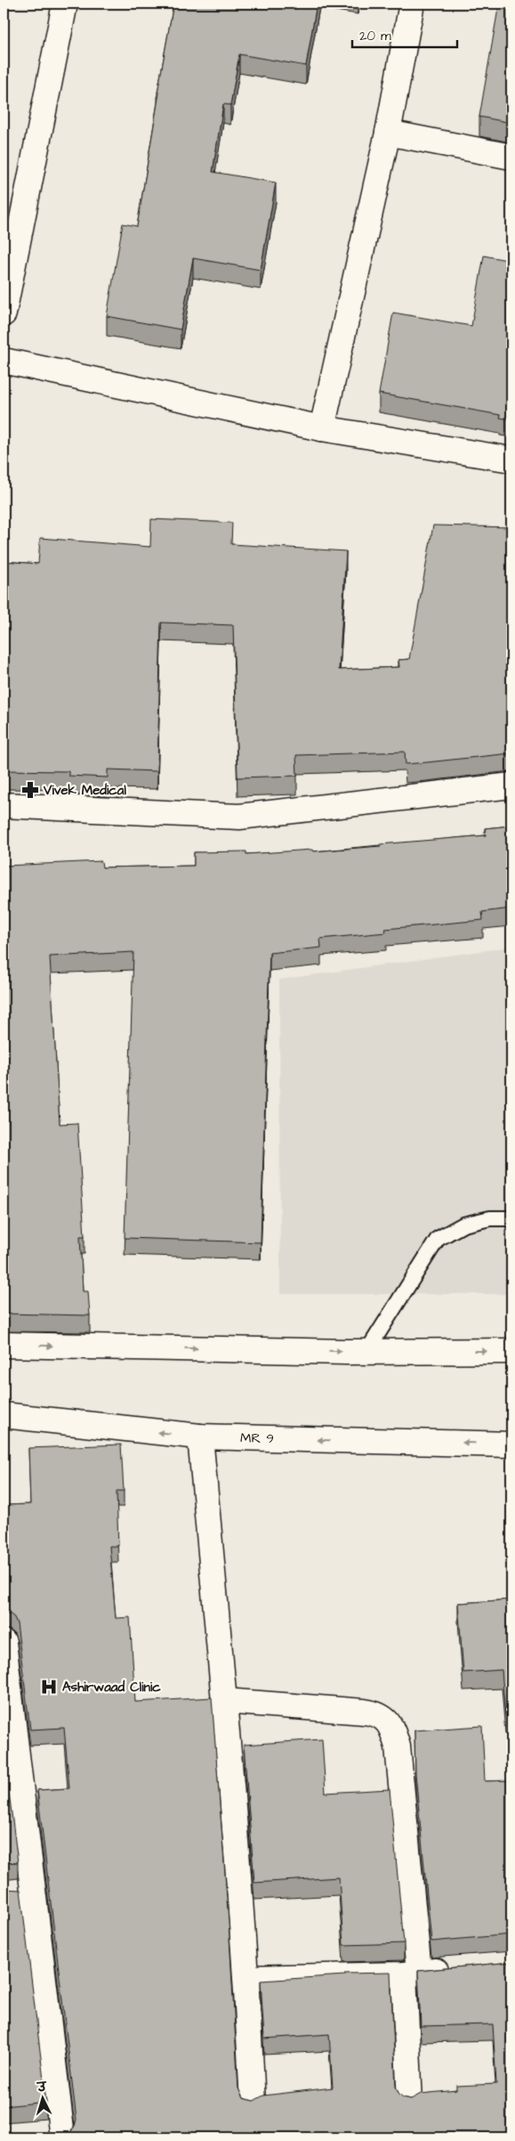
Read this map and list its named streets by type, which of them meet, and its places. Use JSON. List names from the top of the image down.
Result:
{
  "streets": {
    "street": ["MR 9"]
  },
  "places": {
    "pharmacy": ["Vivek Medical"],
    "hospital": ["Ashirwaad Clinic"]
  },
  "scale_bar": "20 m",
  "north": "top"
}
